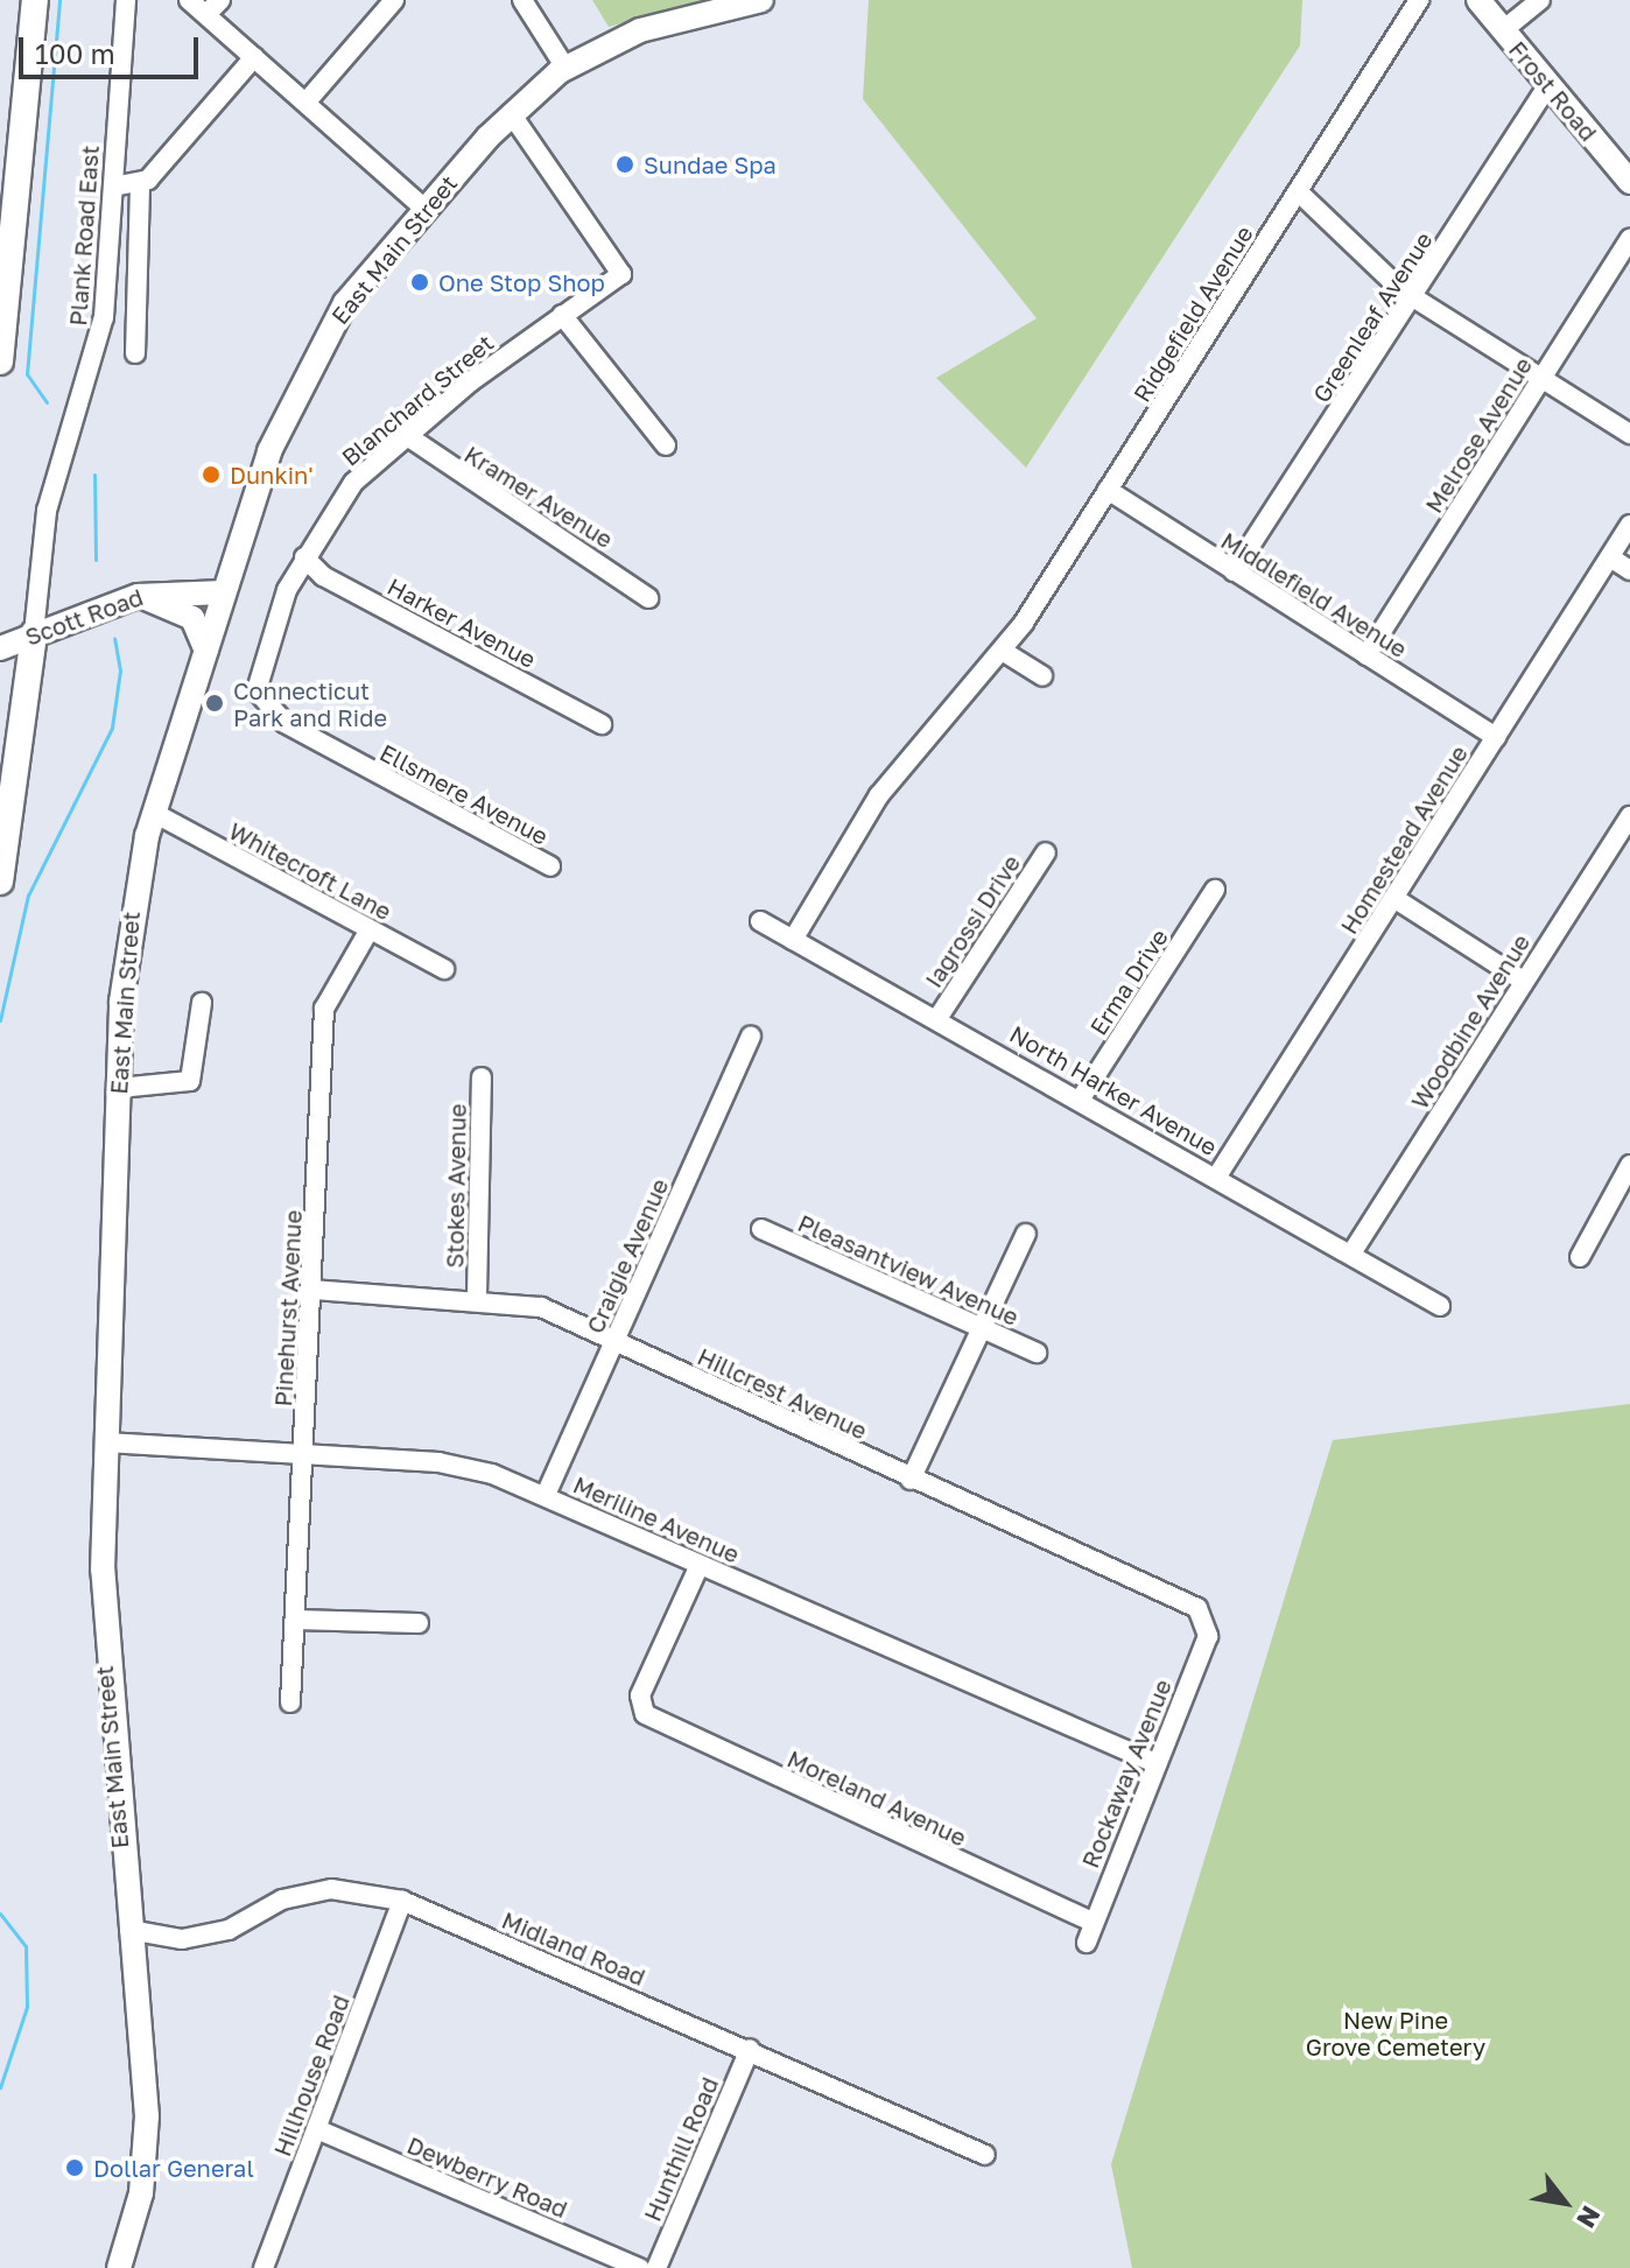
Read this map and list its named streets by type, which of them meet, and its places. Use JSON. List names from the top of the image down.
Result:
{
  "streets": {
    "main road": ["Frost Road", "East Main Street", "Scott Road"],
    "street": [
      "Plank Road East",
      "Ridgefield Avenue",
      "Greenleaf Avenue",
      "Blanchard Street",
      "Melrose Avenue",
      "Kramer Avenue",
      "Middlefield Avenue",
      "Harker Avenue",
      "Ellsmere Avenue",
      "Homestead Avenue",
      "Whitecroft Lane",
      "Iagrossi Drive",
      "Erma Drive",
      "Woodbine Avenue",
      "North Harker Avenue",
      "Stokes Avenue",
      "Craigie Avenue",
      "Pleasantview Avenue",
      "Pinehurst Avenue",
      "Hillcrest Avenue",
      "Meriline Avenue",
      "Rockaway Avenue",
      "Moreland Avenue",
      "Midland Road",
      "Hillhouse Road",
      "Hunthill Road",
      "Dewberry Road"
    ]
  },
  "crossings": [
    ["Frost Road", "Greenleaf Avenue"],
    ["Plank Road East", "Scott Road"],
    ["East Main Street", "Blanchard Street"],
    ["East Main Street", "Scott Road"],
    ["East Main Street", "Whitecroft Lane"],
    ["East Main Street", "Meriline Avenue"],
    ["East Main Street", "Midland Road"],
    ["Ridgefield Avenue", "Middlefield Avenue"],
    ["Ridgefield Avenue", "North Harker Avenue"],
    ["Greenleaf Avenue", "Middlefield Avenue"],
    ["Blanchard Street", "Kramer Avenue"],
    ["Blanchard Street", "Harker Avenue"],
    ["Blanchard Street", "Ellsmere Avenue"],
    ["Melrose Avenue", "Middlefield Avenue"],
    ["Middlefield Avenue", "Homestead Avenue"],
    ["Homestead Avenue", "North Harker Avenue"],
    ["Whitecroft Lane", "Pinehurst Avenue"],
    ["Iagrossi Drive", "North Harker Avenue"],
    ["Erma Drive", "North Harker Avenue"],
    ["Woodbine Avenue", "North Harker Avenue"],
    ["Stokes Avenue", "Hillcrest Avenue"],
    ["Craigie Avenue", "Hillcrest Avenue"],
    ["Craigie Avenue", "Meriline Avenue"],
    ["Pinehurst Avenue", "Hillcrest Avenue"],
    ["Pinehurst Avenue", "Meriline Avenue"],
    ["Hillcrest Avenue", "Rockaway Avenue"],
    ["Meriline Avenue", "Rockaway Avenue"],
    ["Meriline Avenue", "Moreland Avenue"],
    ["Rockaway Avenue", "Moreland Avenue"],
    ["Midland Road", "Hillhouse Road"],
    ["Midland Road", "Hunthill Road"],
    ["Hillhouse Road", "Dewberry Road"]
  ],
  "parks": ["New Pine Grove Cemetery"],
  "places": [
    "Sundae Spa",
    "One Stop Shop",
    "Dunkin'",
    "Connecticut Park and Ride",
    "Dollar General"
  ],
  "scale_bar": "100 m",
  "north": "bottom right"
}
